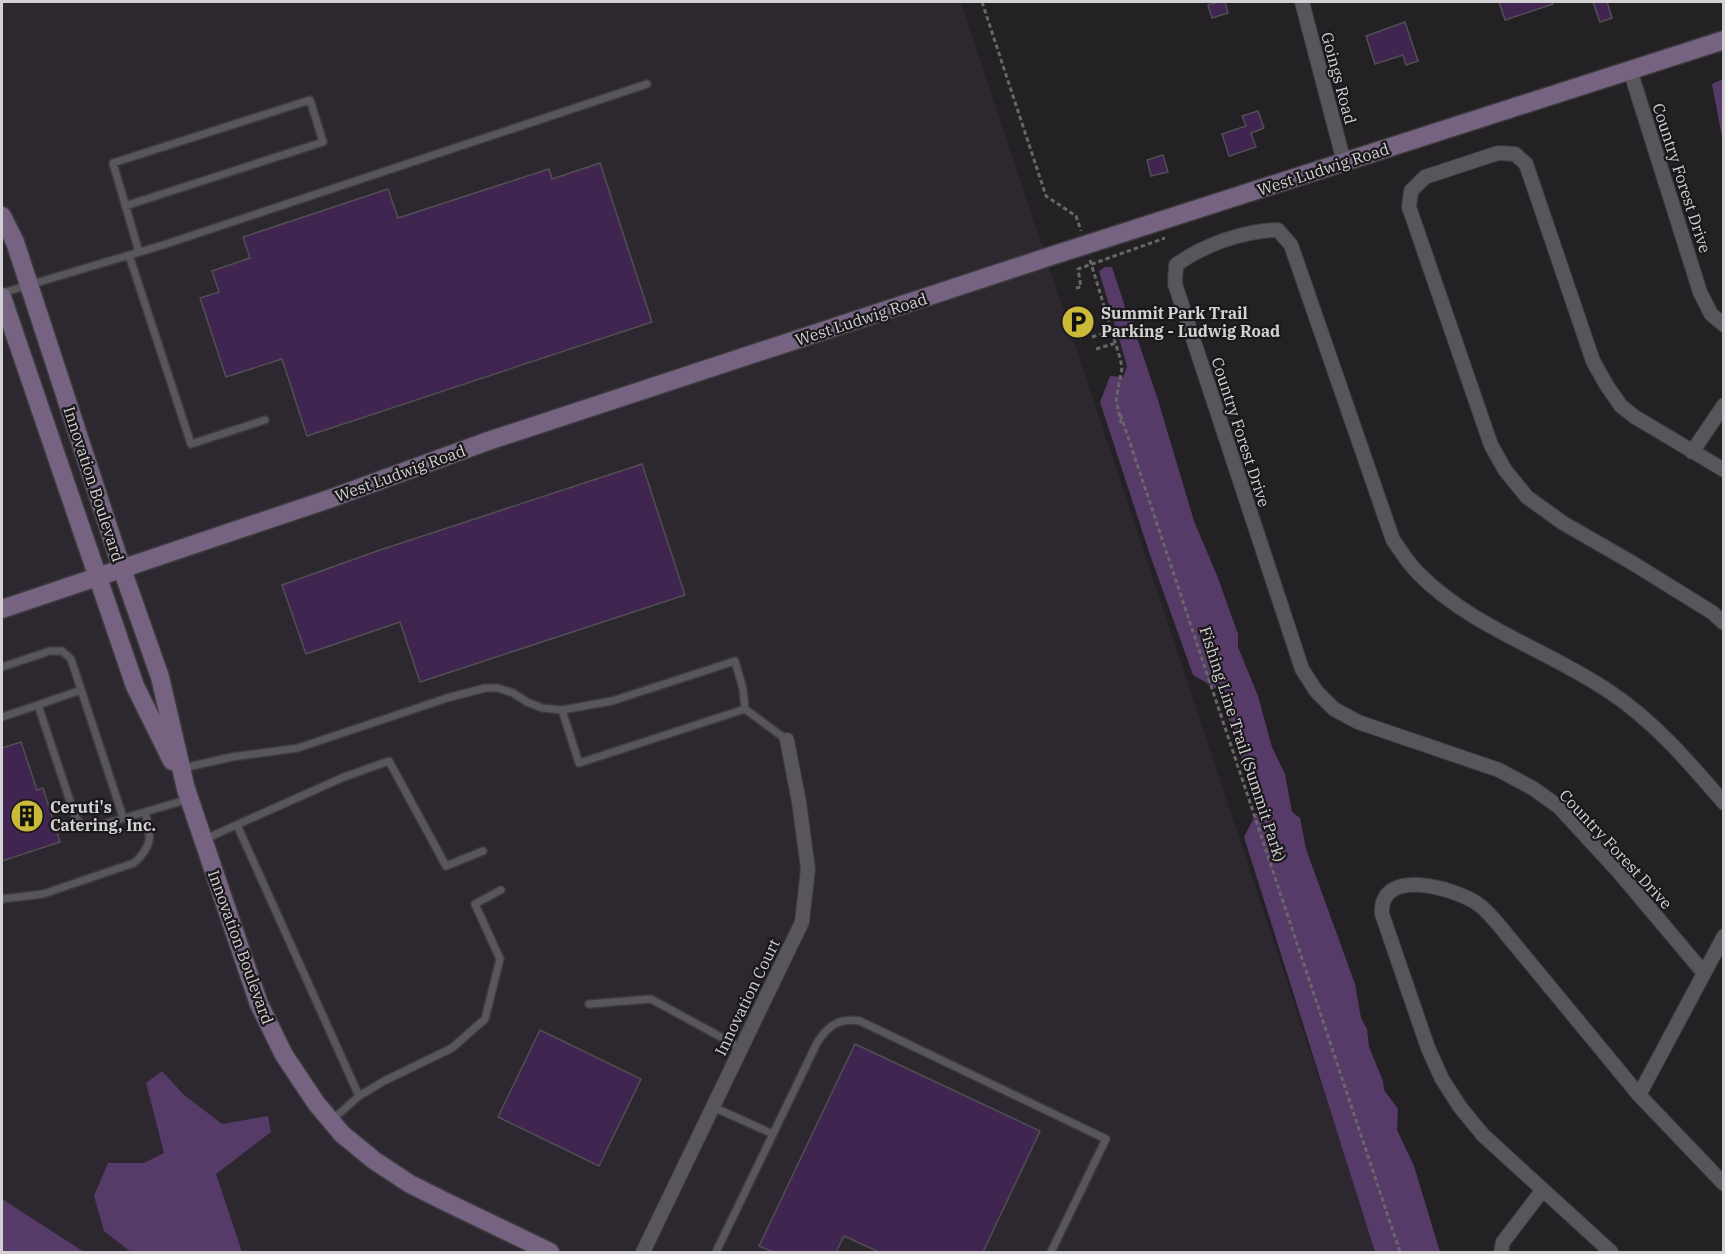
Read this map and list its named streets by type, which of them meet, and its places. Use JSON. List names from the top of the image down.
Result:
{
  "streets": {
    "main road": ["West Ludwig Road", "Innovation Boulevard"],
    "street": ["Goings Road", "Country Forest Drive", "Innovation Court"],
    "path": ["Fishing Line Trail (Summit Park)"]
  },
  "crossings": [
    ["Goings Road", "West Ludwig Road"],
    ["West Ludwig Road", "Country Forest Drive"],
    ["West Ludwig Road", "Innovation Boulevard"]
  ],
  "places": {
    "parking": ["Summit Park Trail Parking - Ludwig Road"],
    "building": ["Ceruti's Catering, Inc."]
  }
}
